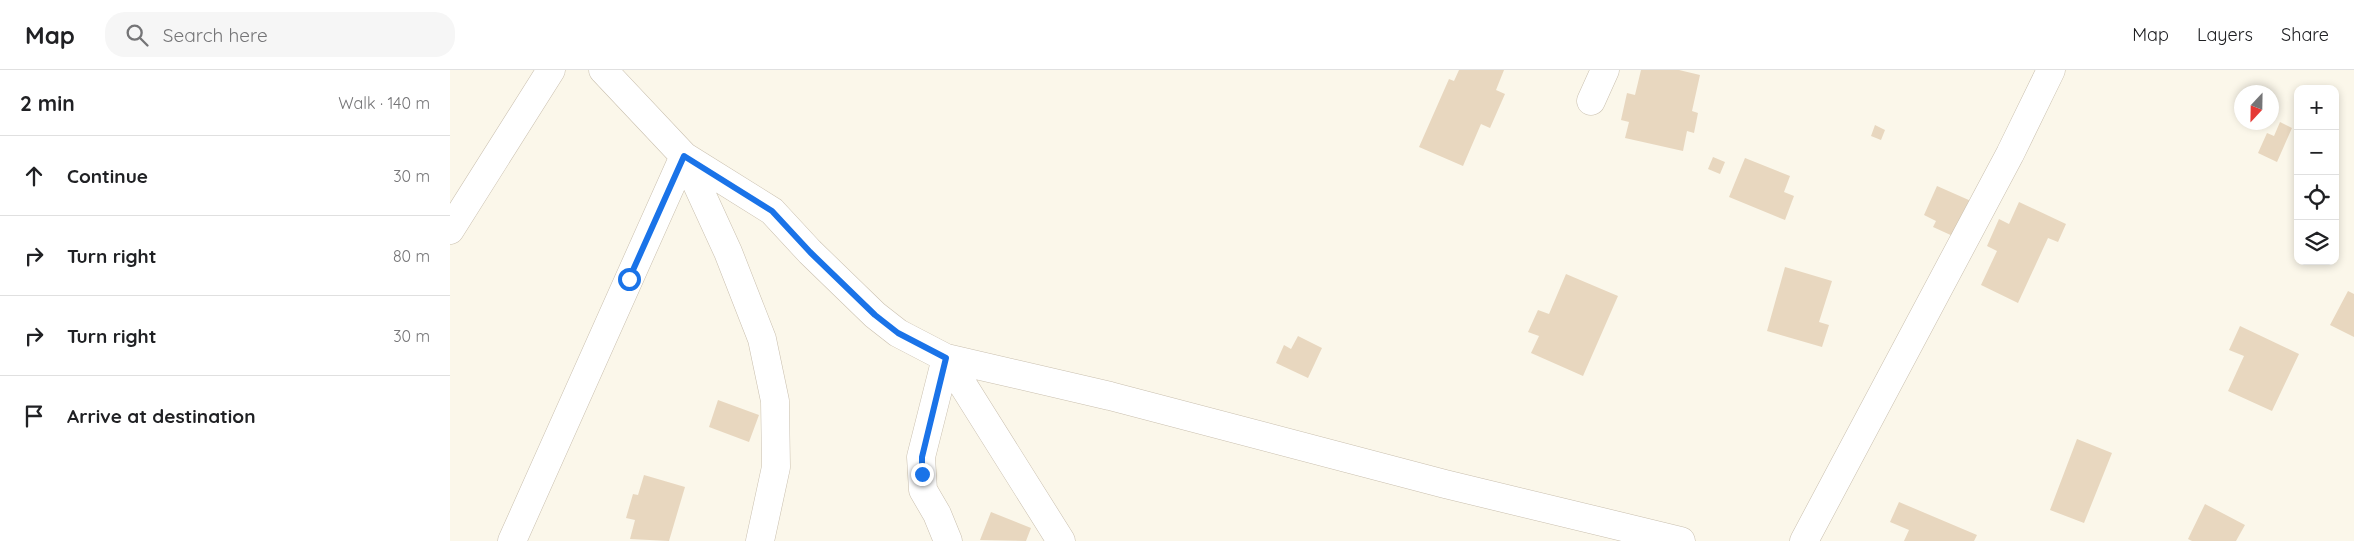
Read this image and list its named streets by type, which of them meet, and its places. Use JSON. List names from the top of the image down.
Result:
{
  "north": "bottom",
  "page": {
    "header": "Map",
    "search": "Search here",
    "nav": ["Map", "Layers", "Share"],
    "heading": ["2 min", "Walk · 140 m"],
    "map_buttons": ["+", "−"],
    "list": [
      ["Continue", "30 m"],
      ["Turn right", "80 m"],
      ["Turn right", "30 m"],
      "Arrive at destination"
    ]
  }
}
